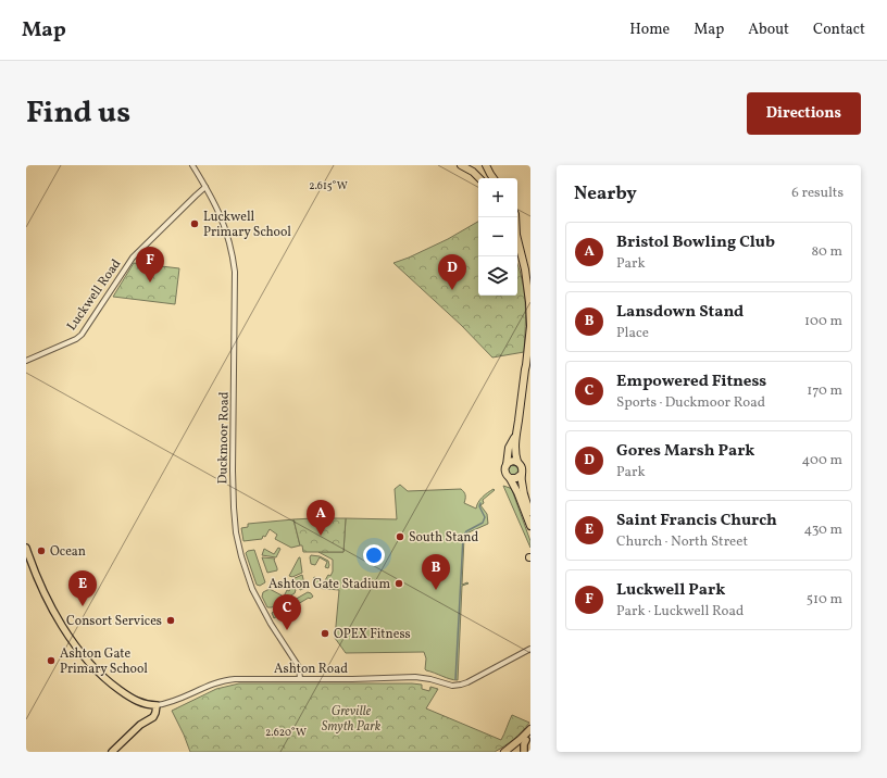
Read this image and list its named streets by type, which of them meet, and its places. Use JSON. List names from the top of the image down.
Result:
{
  "streets": {
    "street": ["Luckwell Road", "Duckmoor Road", "Ashton Road"]
  },
  "crossings": [
    ["Luckwell Road", "Duckmoor Road"],
    ["Duckmoor Road", "Ashton Road"]
  ],
  "parks": ["Greville Smyth Park"],
  "places": [
    "Luckwell Primary School",
    "South Stand",
    "Ocean",
    "Ashton Gate Stadium",
    "Consort Services",
    "OPEX Fitness",
    "Ashton Gate Primary School"
  ],
  "page": {
    "header": "Map",
    "nav": [
      "Home",
      "Map",
      "About",
      "Contact"
    ],
    "title": "Find us",
    "buttons": "Directions",
    "heading": ["Nearby", "6 results"],
    "map_buttons": ["+", "−"],
    "list": [
      {
        "mark": "A",
        "name": "Bristol Bowling Club",
        "note": "Park",
        "value": "80 m"
      },
      {
        "mark": "B",
        "name": "Lansdown Stand",
        "note": "Place",
        "value": "100 m"
      },
      {
        "mark": "C",
        "name": "Empowered Fitness",
        "note": "Sports · Duckmoor Road",
        "value": "170 m"
      },
      {
        "mark": "D",
        "name": "Gores Marsh Park",
        "note": "Park",
        "value": "400 m"
      },
      {
        "mark": "E",
        "name": "Saint Francis Church",
        "note": "Church · North Street",
        "value": "430 m"
      },
      {
        "mark": "F",
        "name": "Luckwell Park",
        "note": "Park · Luckwell Road",
        "value": "510 m"
      }
    ],
    "pins": [
      "F",
      "D",
      "A",
      "B",
      "E",
      "C"
    ]
  },
  "coordinates": ["2.615°W", "2.620°W"]
}
